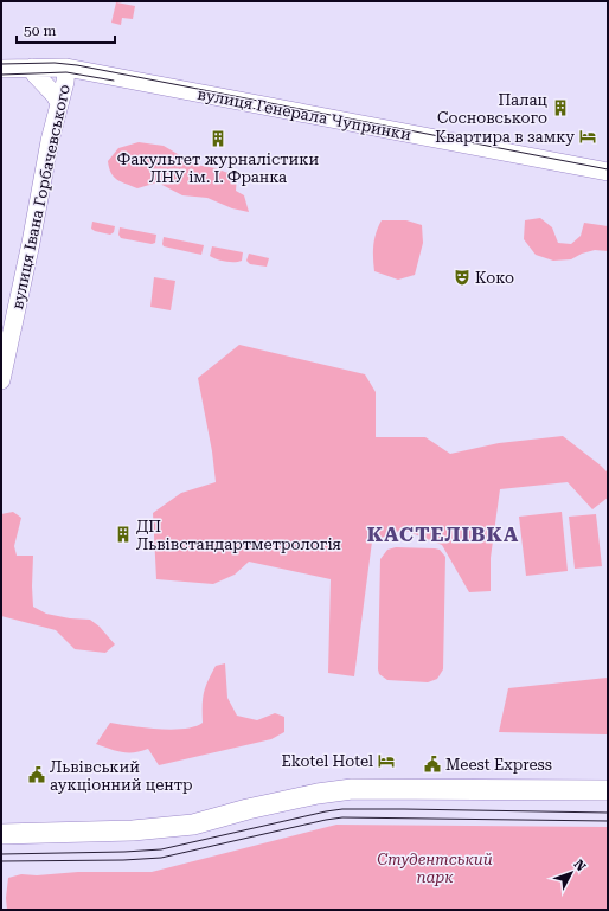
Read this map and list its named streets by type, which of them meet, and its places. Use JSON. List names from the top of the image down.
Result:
{
  "streets": {
    "street": ["вулиця Генерала Чупринки", "вулиця Івана Горбачевського"]
  },
  "crossings": [
    ["вулиця Генерала Чупринки", "вулиця Івана Горбачевського"]
  ],
  "districts": ["КАСТЕЛІВКА"],
  "parks": ["Студентський парк"],
  "places": {
    "building": ["Палац Сосновського", "Факультет журналістики ЛНУ ім. І. Франка", "ДП Львівстандартметрологія"],
    "hotel": ["Квартира в замку", "Ekotel Hotel"],
    "theatre": ["Коко"],
    "public building": ["Meest Express", "Львівський аукціонний центр"]
  },
  "scale_bar": "50 m",
  "north": "top right"
}
